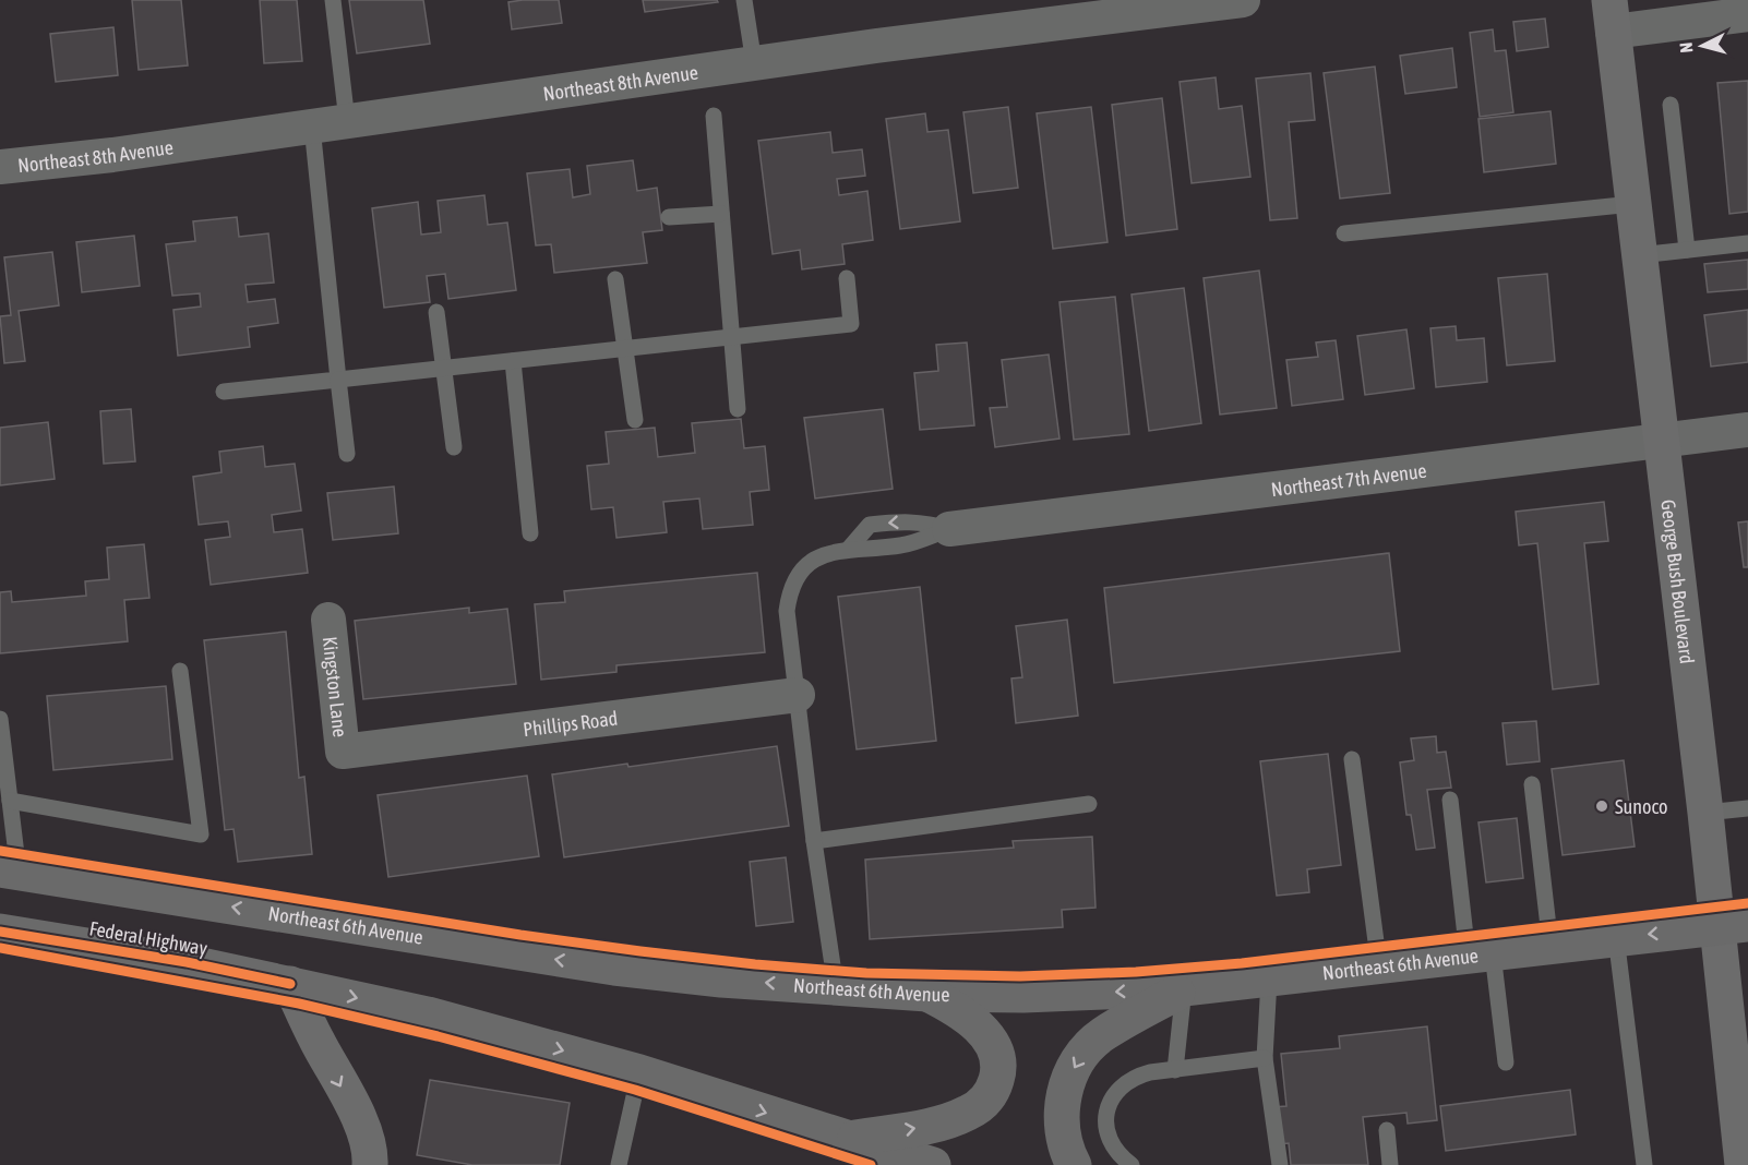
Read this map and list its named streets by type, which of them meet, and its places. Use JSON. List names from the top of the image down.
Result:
{
  "streets": {
    "main road": ["Northeast 6th Avenue", "Federal Highway"],
    "street": [
      "Northeast 8th Avenue",
      "Northeast 7th Avenue",
      "George Bush Boulevard",
      "Kingston Lane",
      "Phillips Road"
    ]
  },
  "crossings": [
    ["Northeast 7th Avenue", "George Bush Boulevard"],
    ["George Bush Boulevard", "Northeast 6th Avenue"],
    ["Kingston Lane", "Phillips Road"]
  ],
  "one_way": ["Northeast 6th Avenue", "Federal Highway"],
  "places": ["Sunoco"],
  "north": "left"
}
